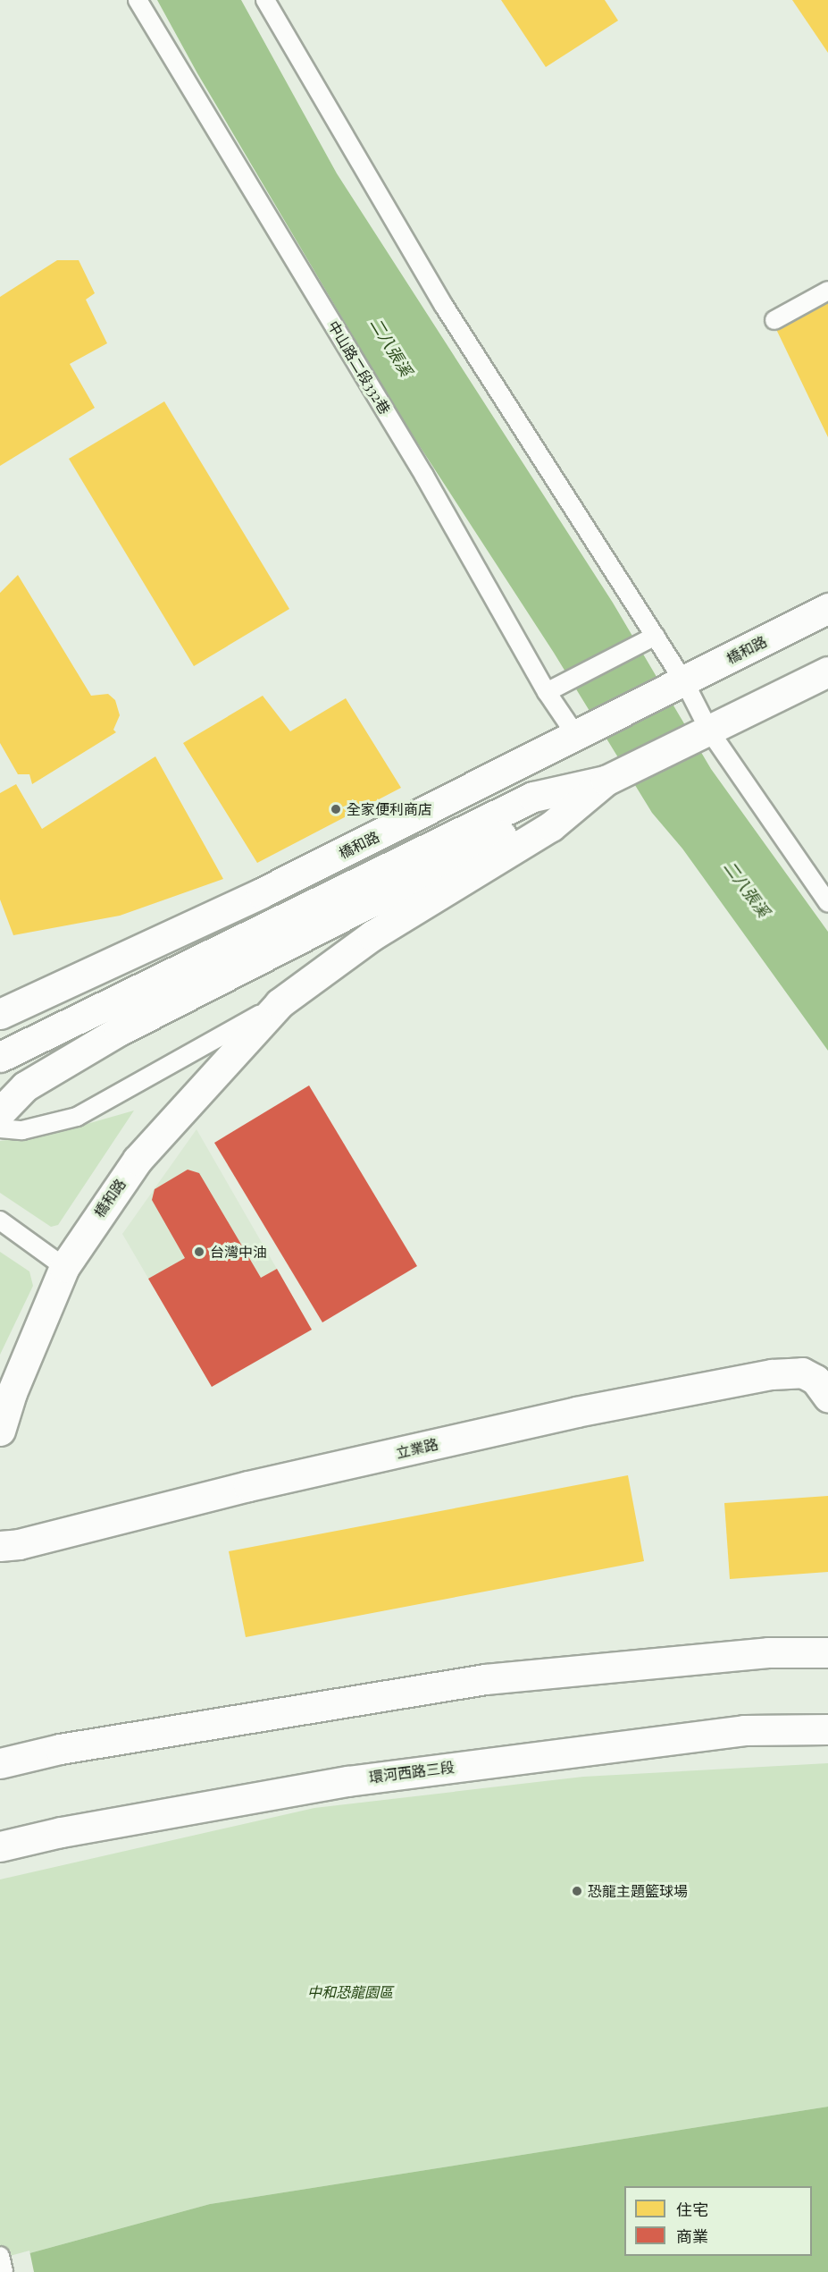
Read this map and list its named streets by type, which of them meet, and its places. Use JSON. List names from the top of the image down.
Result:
{
  "streets": {
    "street": ["橋和路", "立業路", "環河西路三段"],
    "lane": ["中山路二段332巷"]
  },
  "crossings": [
    ["中山路二段332巷", "橋和路"]
  ],
  "water": ["二八張溪"],
  "parks": ["中和恐龍園區"],
  "places": ["全家便利商店", "台灣中油", "恐龍主題籃球場"],
  "legend": ["住宅", "商業"]
}
